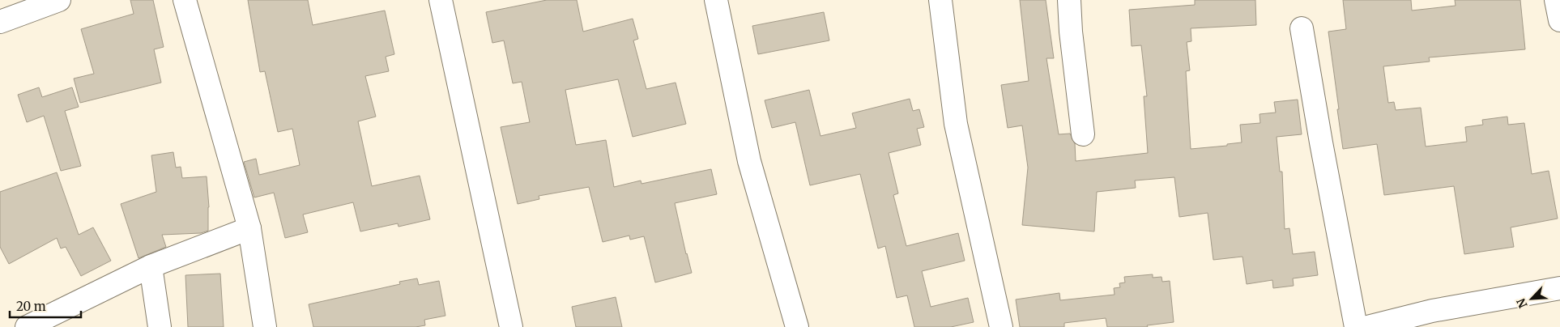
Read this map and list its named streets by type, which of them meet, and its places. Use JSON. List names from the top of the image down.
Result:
{
  "scale_bar": "20 m",
  "north": "bottom left"
}
